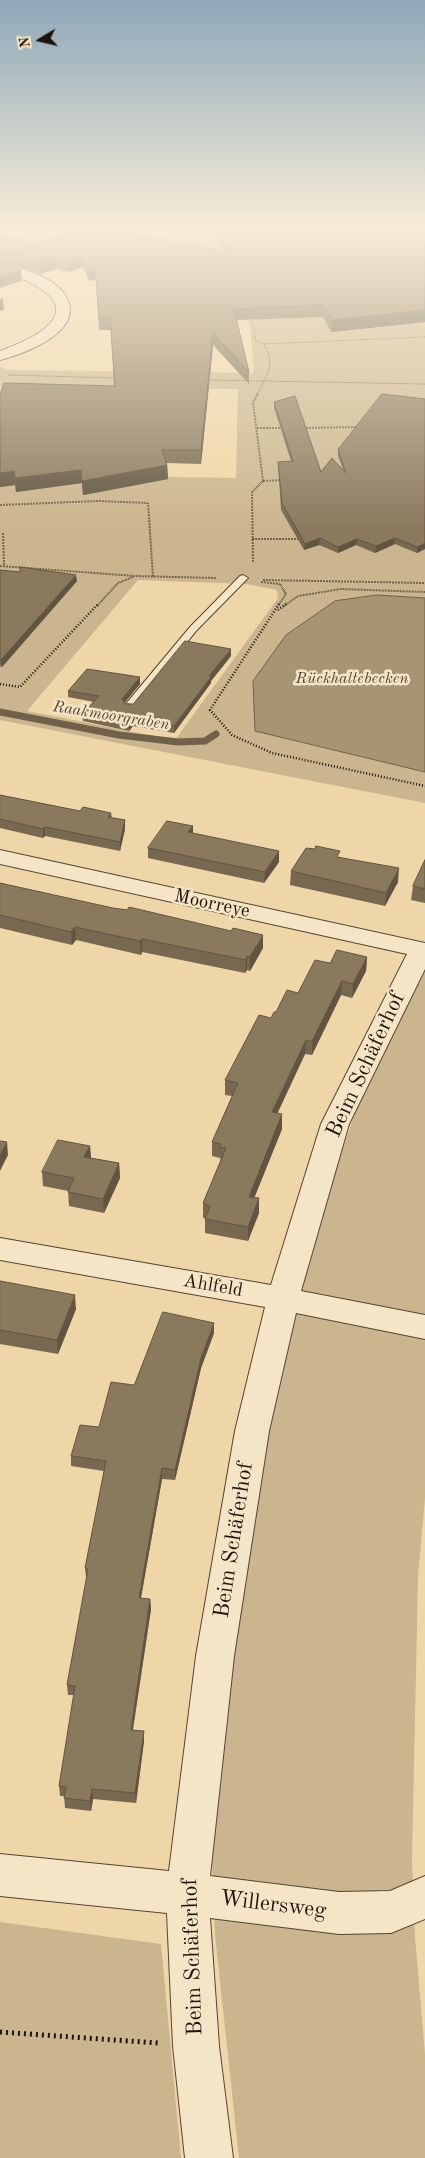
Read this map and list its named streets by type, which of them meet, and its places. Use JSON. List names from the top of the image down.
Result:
{
  "streets": {
    "street": [
      "Moorreye",
      "Beim Schäferhof",
      "Ahlfeld",
      "Willersweg"
    ]
  },
  "crossings": [
    ["Moorreye", "Beim Schäferhof"],
    ["Beim Schäferhof", "Ahlfeld"],
    ["Beim Schäferhof", "Willersweg"]
  ],
  "water": ["Rückhaltebecken", "Raakmoorgraben"],
  "north": "left"
}
